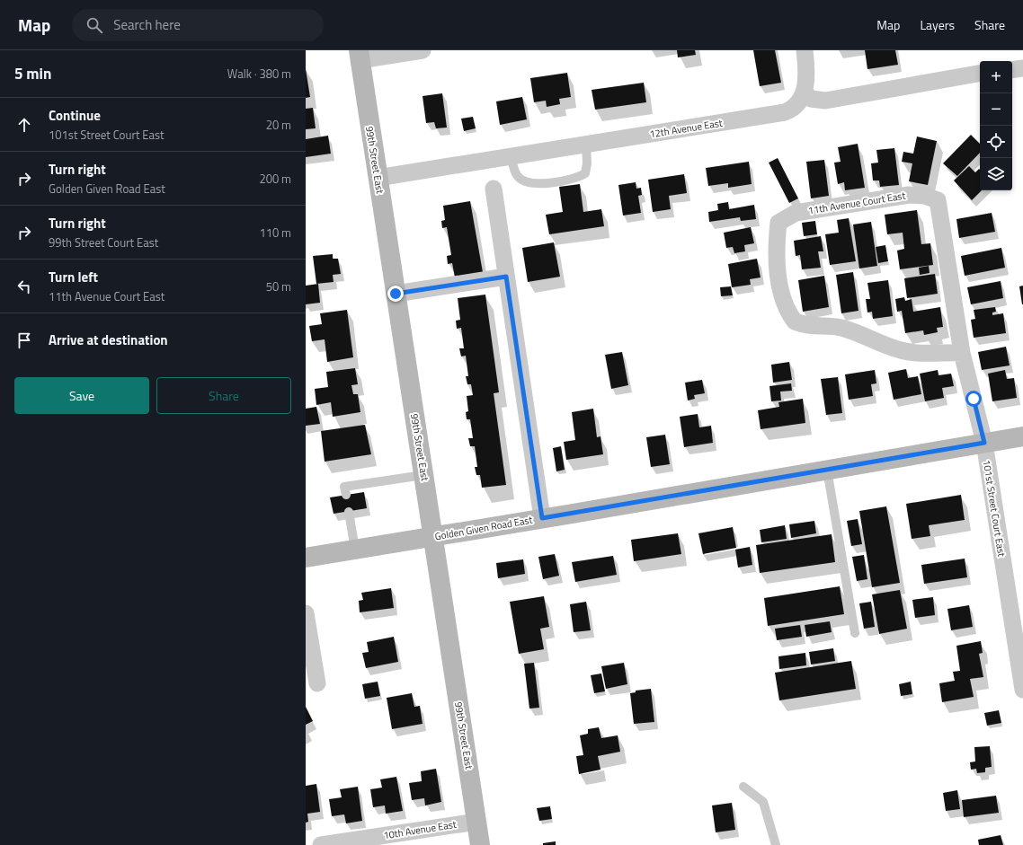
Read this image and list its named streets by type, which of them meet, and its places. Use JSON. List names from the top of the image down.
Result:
{
  "streets": {
    "street": [
      "12th Avenue East",
      "99th Street East",
      "11th Avenue Court East",
      "101st Street Court East",
      "Golden Given Road East",
      "10th Avenue East"
    ]
  },
  "crossings": [
    ["12th Avenue East", "99th Street East"],
    ["99th Street East", "Golden Given Road East"],
    ["99th Street East", "10th Avenue East"],
    ["11th Avenue Court East", "101st Street Court East"],
    ["101st Street Court East", "Golden Given Road East"]
  ],
  "page": {
    "header": "Map",
    "search": "Search here",
    "nav": ["Map", "Layers", "Share"],
    "heading": ["5 min", "Walk · 380 m"],
    "map_buttons": ["+", "−"],
    "list": [
      ["Continue", "101st Street Court East", "20 m"],
      ["Turn right", "Golden Given Road East", "200 m"],
      ["Turn right", "99th Street Court East", "110 m"],
      ["Turn left", "11th Avenue Court East", "50 m"],
      "Arrive at destination"
    ],
    "buttons": ["Save", "Share"]
  }
}
